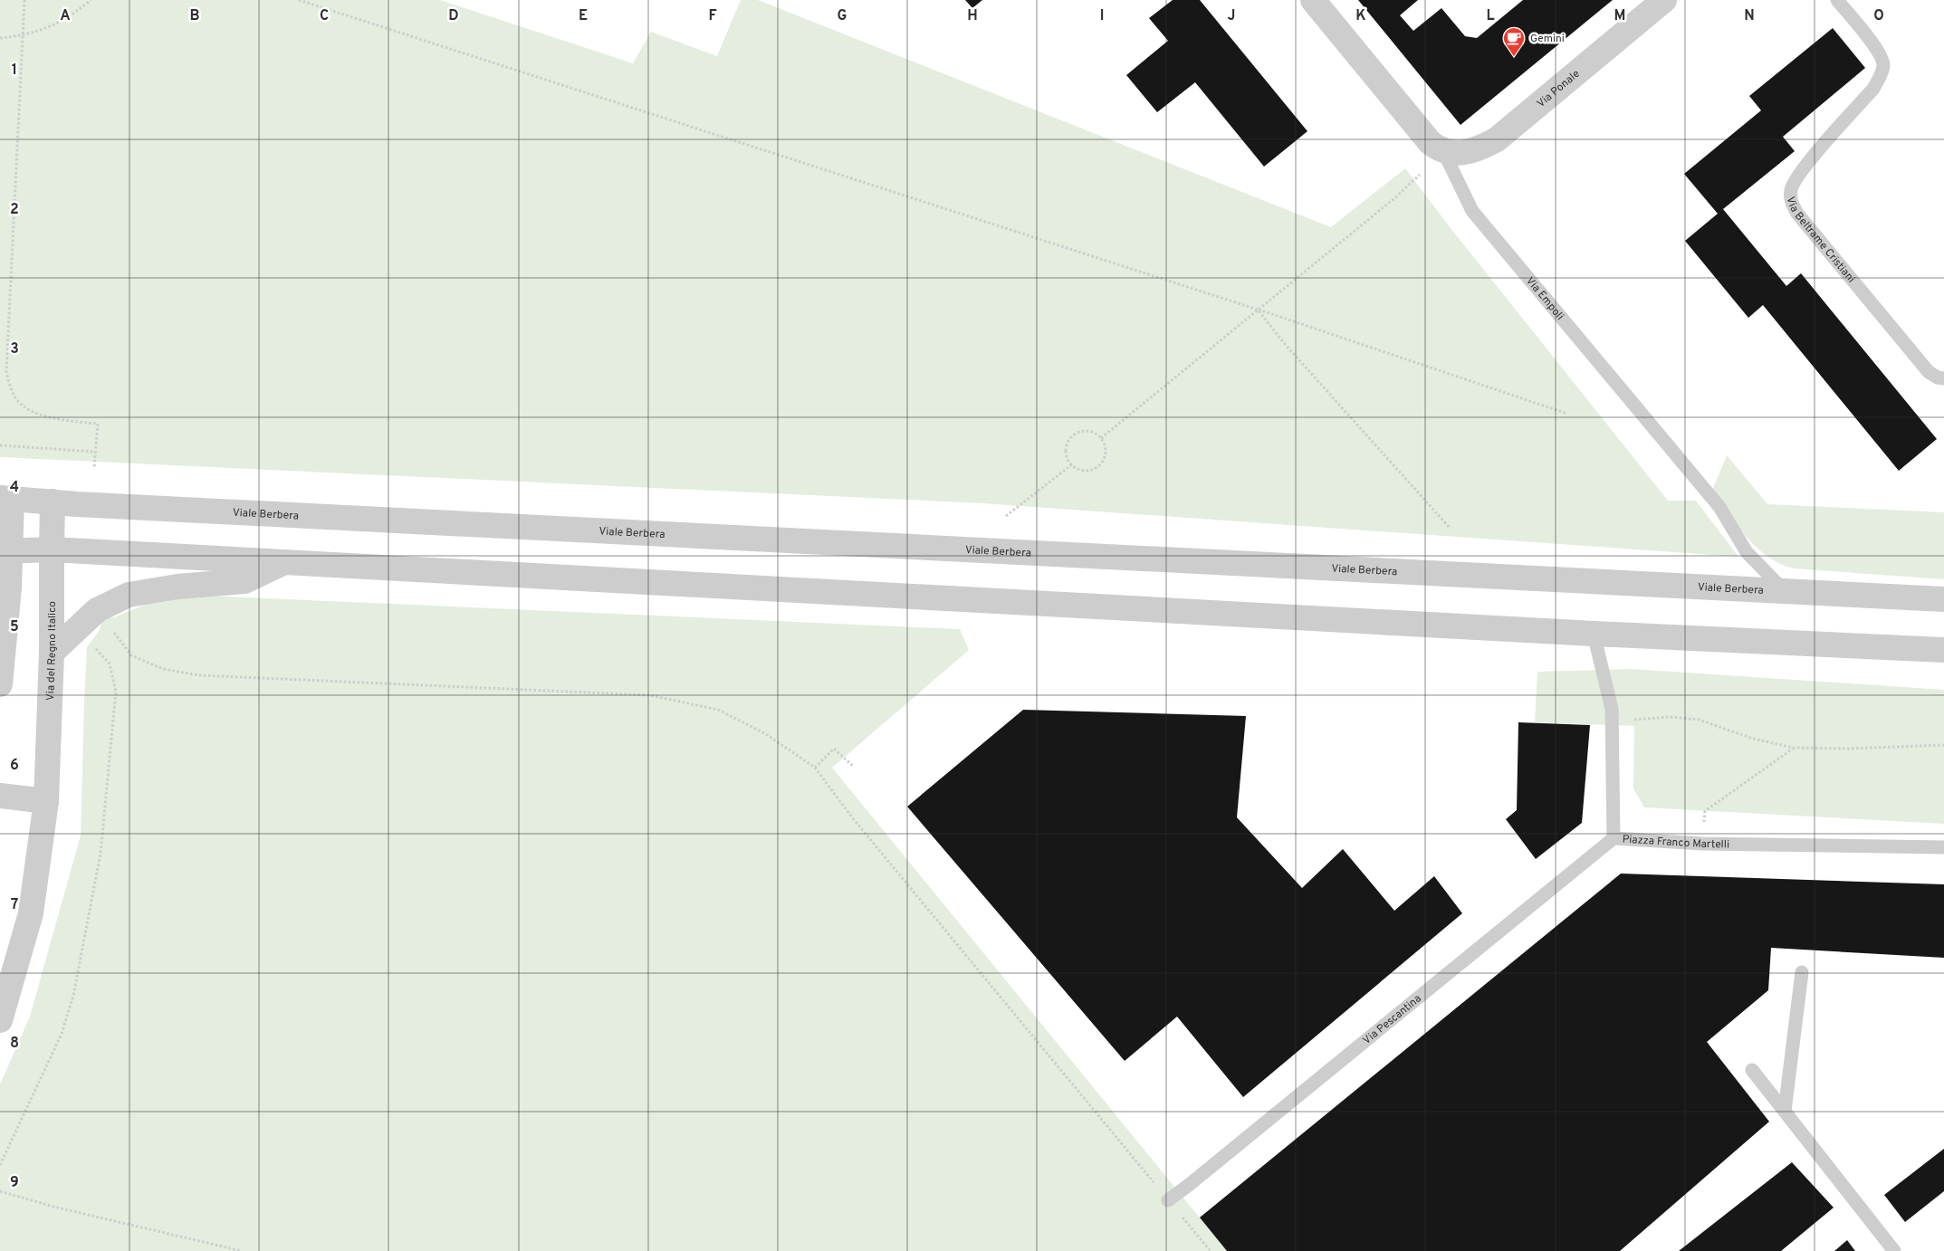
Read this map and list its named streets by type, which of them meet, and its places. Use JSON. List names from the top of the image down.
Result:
{
  "streets": {
    "street": [
      "Via Ponale",
      "Via Empoli",
      "Viale Berbera",
      "Via del Regno Italico"
    ],
    "lane": ["Via Beltrame Cristiani", "Piazza Franco Martelli", "Via Pescantina"]
  },
  "crossings": [
    ["Via Ponale", "Via Empoli"],
    ["Via Empoli", "Viale Berbera"],
    ["Viale Berbera", "Via del Regno Italico"],
    ["Piazza Franco Martelli", "Via Pescantina"]
  ],
  "places": {
    "cafe": ["Gemini"]
  },
  "grid": {
    "columns": [
      "A",
      "B",
      "C",
      "D",
      "E",
      "F",
      "G",
      "H",
      "I",
      "J",
      "K",
      "L",
      "M",
      "N",
      "O"
    ],
    "rows": [
      "1",
      "2",
      "3",
      "4",
      "5",
      "6",
      "7",
      "8",
      "9"
    ]
  }
}
